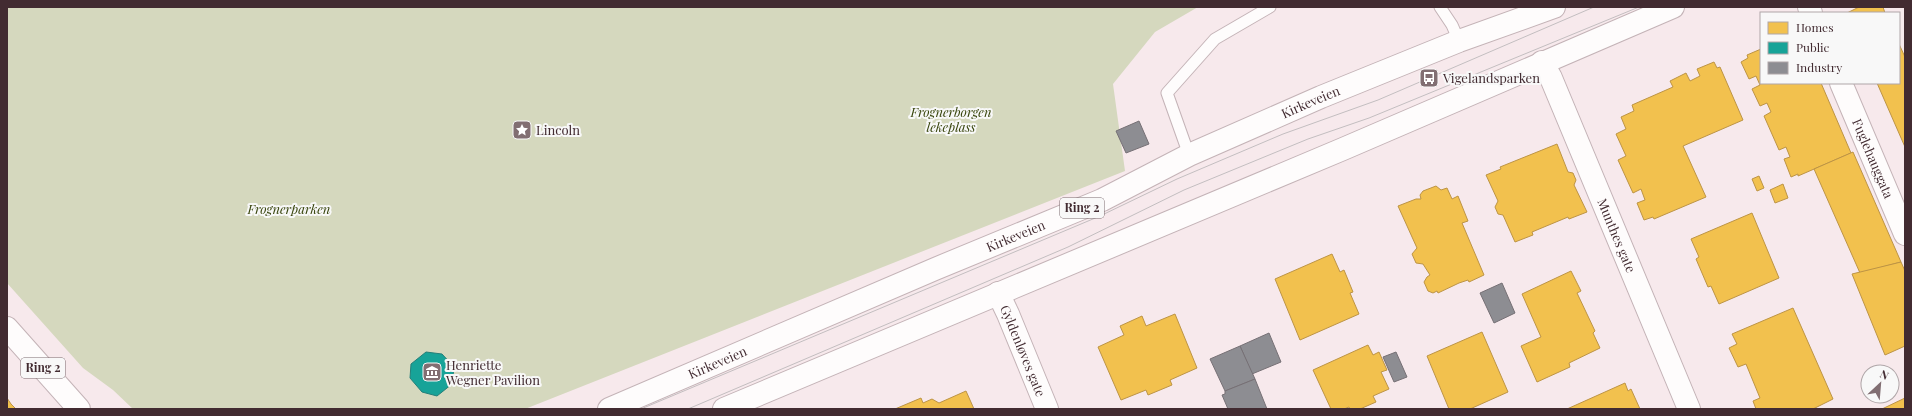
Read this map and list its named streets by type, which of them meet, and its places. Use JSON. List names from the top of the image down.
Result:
{
  "streets": {
    "main road": [
      "Kirkeveien",
      "Fuglehauggata",
      "Ring 2",
      "Munthes gate",
      "Gyldenløves gate"
    ]
  },
  "parks": ["Frognerborgen lekeplass", "Frognerparken"],
  "places": {
    "bus stop": ["Vigelandsparken"],
    "place": ["Lincoln"],
    "museum": ["Henriette Wegner Pavilion"]
  },
  "legend": ["Homes", "Public", "Industry"],
  "north": "top right"
}
